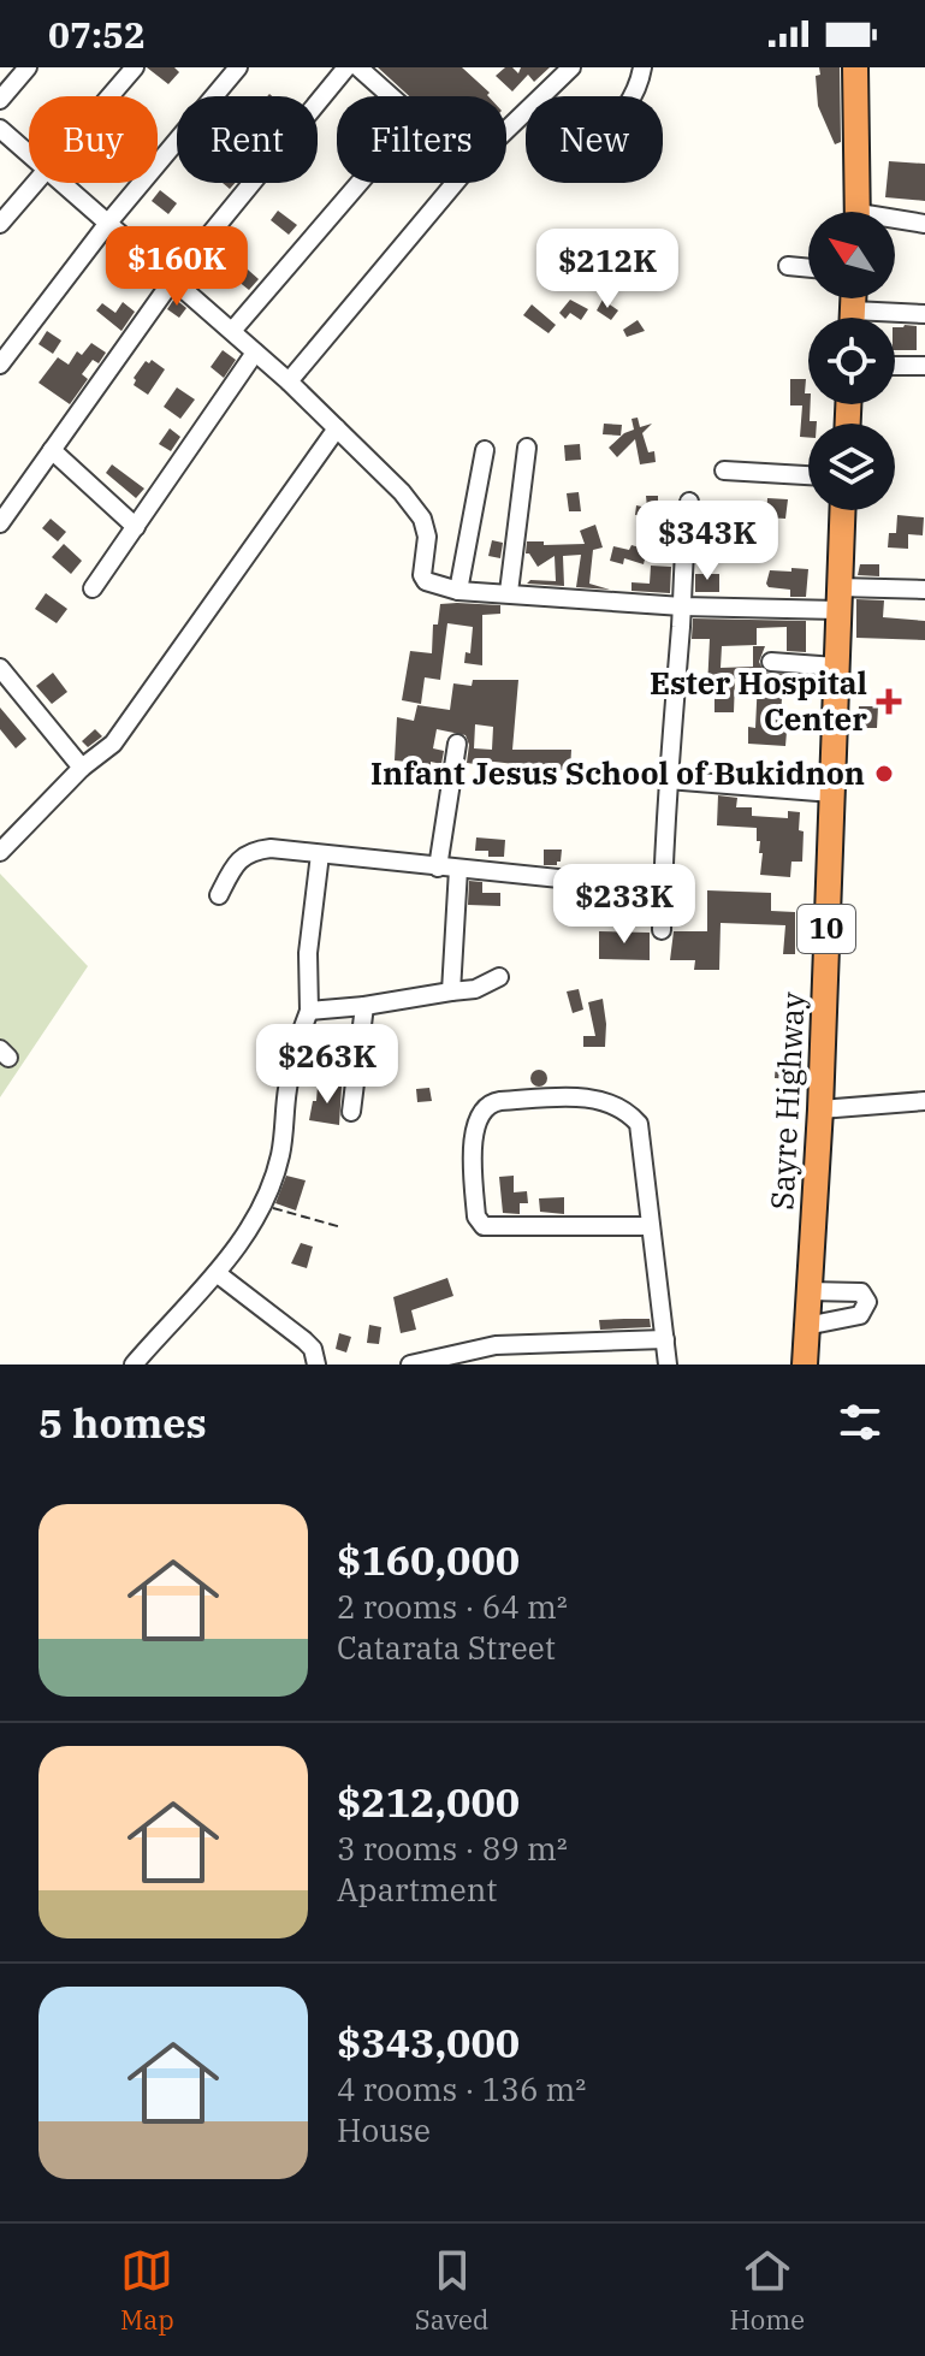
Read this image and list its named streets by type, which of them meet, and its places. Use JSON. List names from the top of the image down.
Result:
{
  "streets": {
    "highway": ["10", "Sayre Highway"]
  },
  "places": {
    "health": ["Ester Hospital Center"],
    "other": ["Infant Jesus School of Bukidnon"]
  },
  "north": "top left",
  "page": {
    "status": "07:52",
    "chip": [
      "Buy",
      "Rent",
      "Filters",
      "New"
    ],
    "price": [
      "$160K",
      "$212K",
      "$343K",
      "$233K",
      "$263K"
    ],
    "heading": "5 homes",
    "list": [
      {
        "name": "$160,000",
        "note": "2 rooms · 64 m² · Catarata Street"
      },
      {
        "name": "$212,000",
        "note": "3 rooms · 89 m² · Apartment"
      },
      {
        "name": "$343,000",
        "note": "4 rooms · 136 m² · House"
      }
    ],
    "tabs": ["Map", "Saved", "Home"]
  }
}
